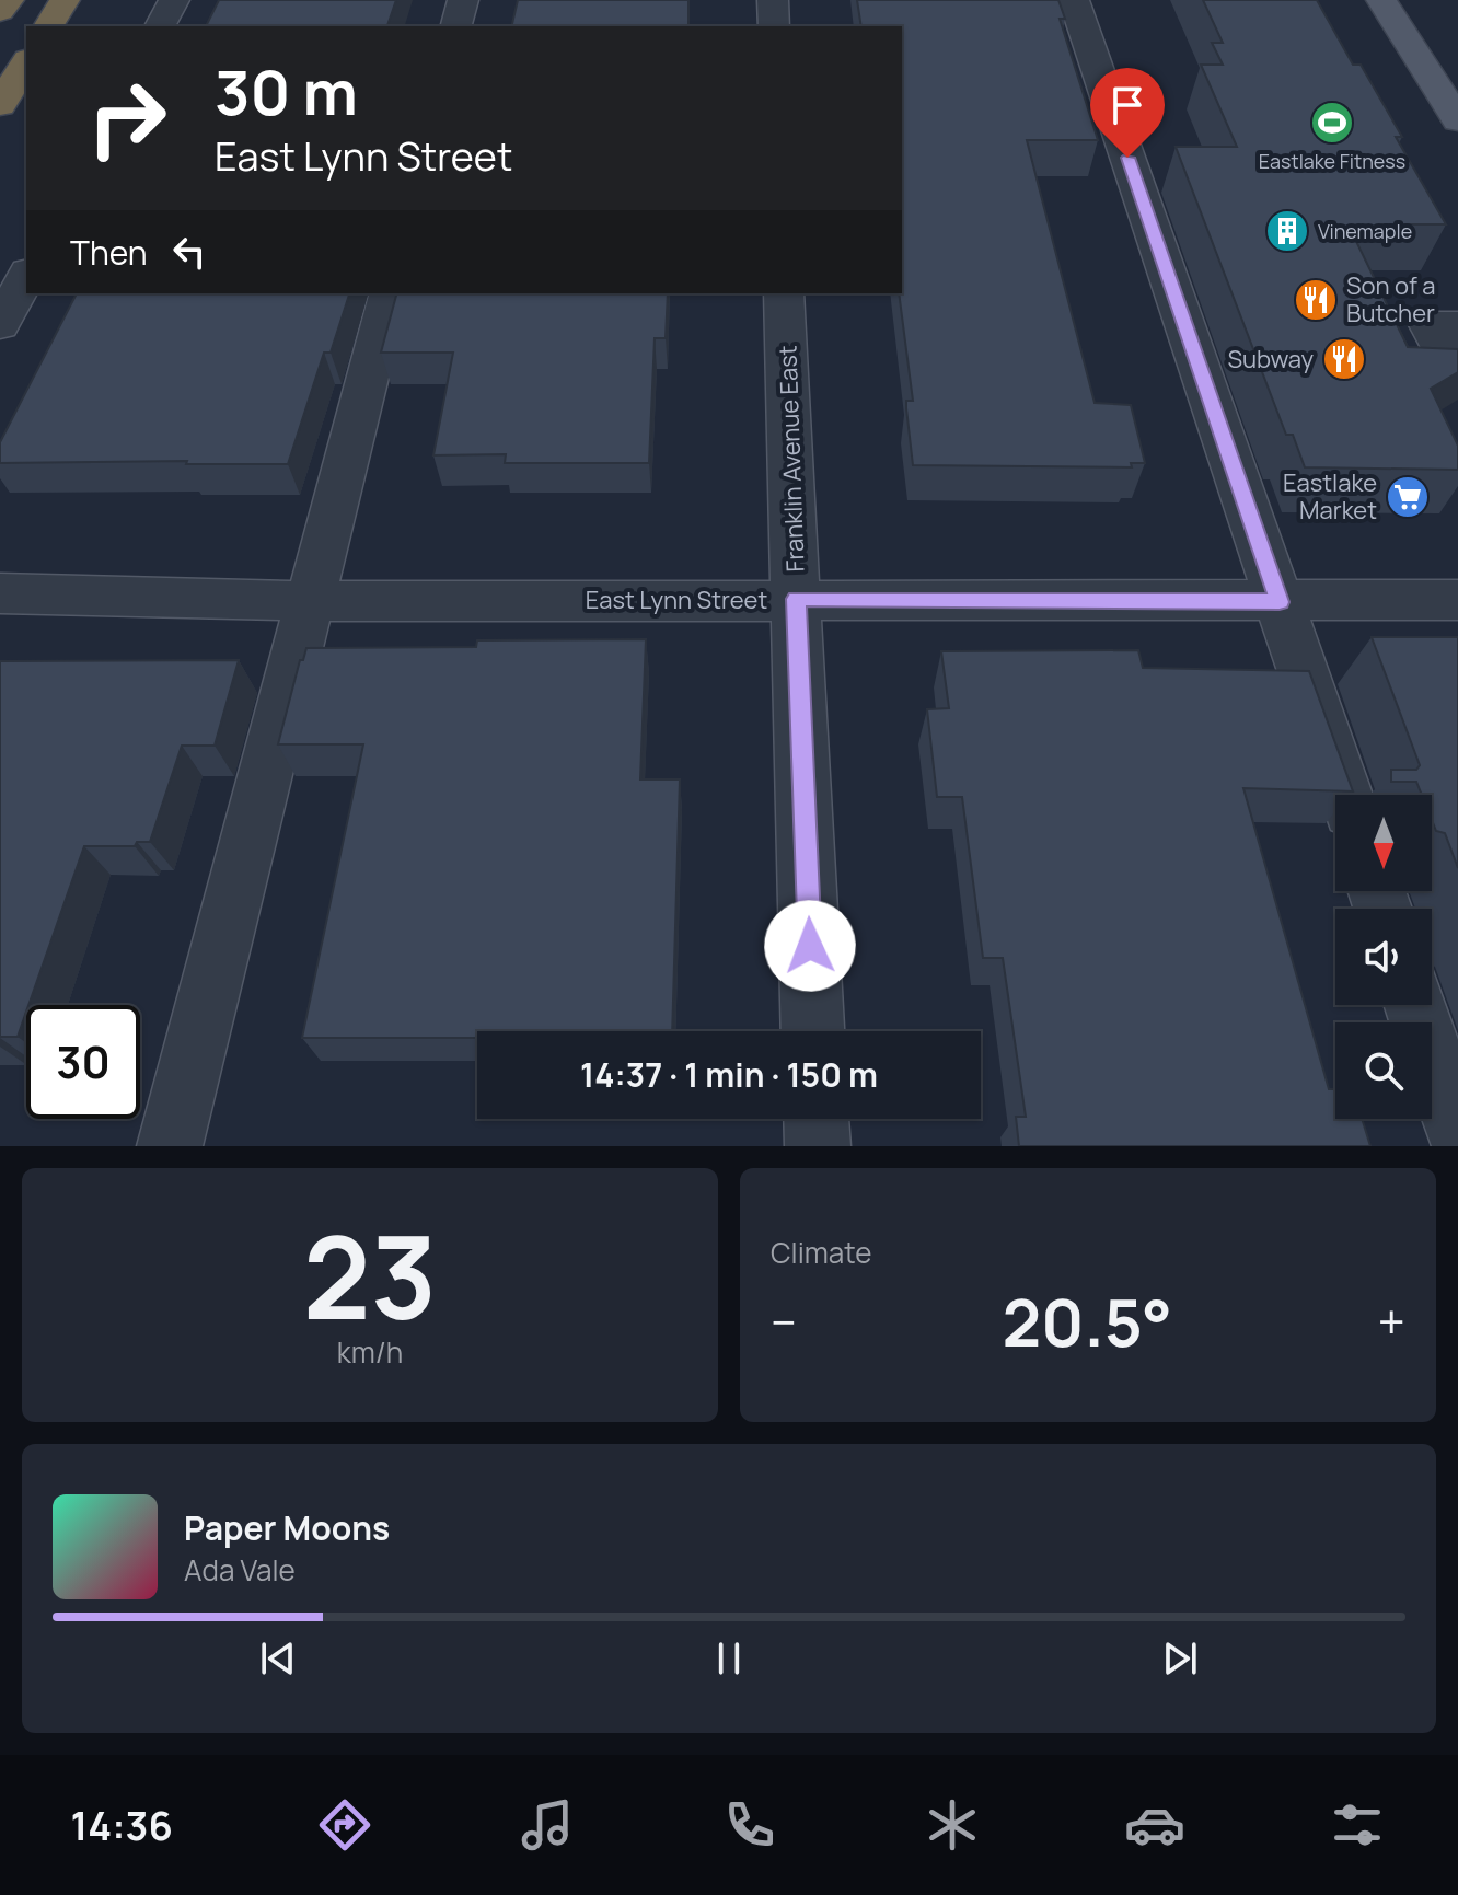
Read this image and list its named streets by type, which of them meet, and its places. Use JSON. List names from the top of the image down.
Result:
{
  "streets": {
    "street": ["Franklin Avenue East", "East Lynn Street"]
  },
  "crossings": [
    ["Franklin Avenue East", "East Lynn Street"]
  ],
  "places": {
    "sports": ["Eastlake Fitness"],
    "building": ["Vinemaple"],
    "restaurant": ["Son of a Butcher", "Subway"],
    "supermarket": ["Eastlake Market"]
  },
  "north": "bottom",
  "page": {
    "turn": ["30 m", "East Lynn Street"],
    "then": "Then",
    "limit": "30",
    "trip": "14:37 · 1 min · 150 m",
    "tile": [
      ["23", "km/h"],
      "Climate"
    ],
    "heat": ["−", "20.5°", "+"],
    "song": ["Paper Moons", "Ada Vale"],
    "tabs": "14:36"
  }
}
